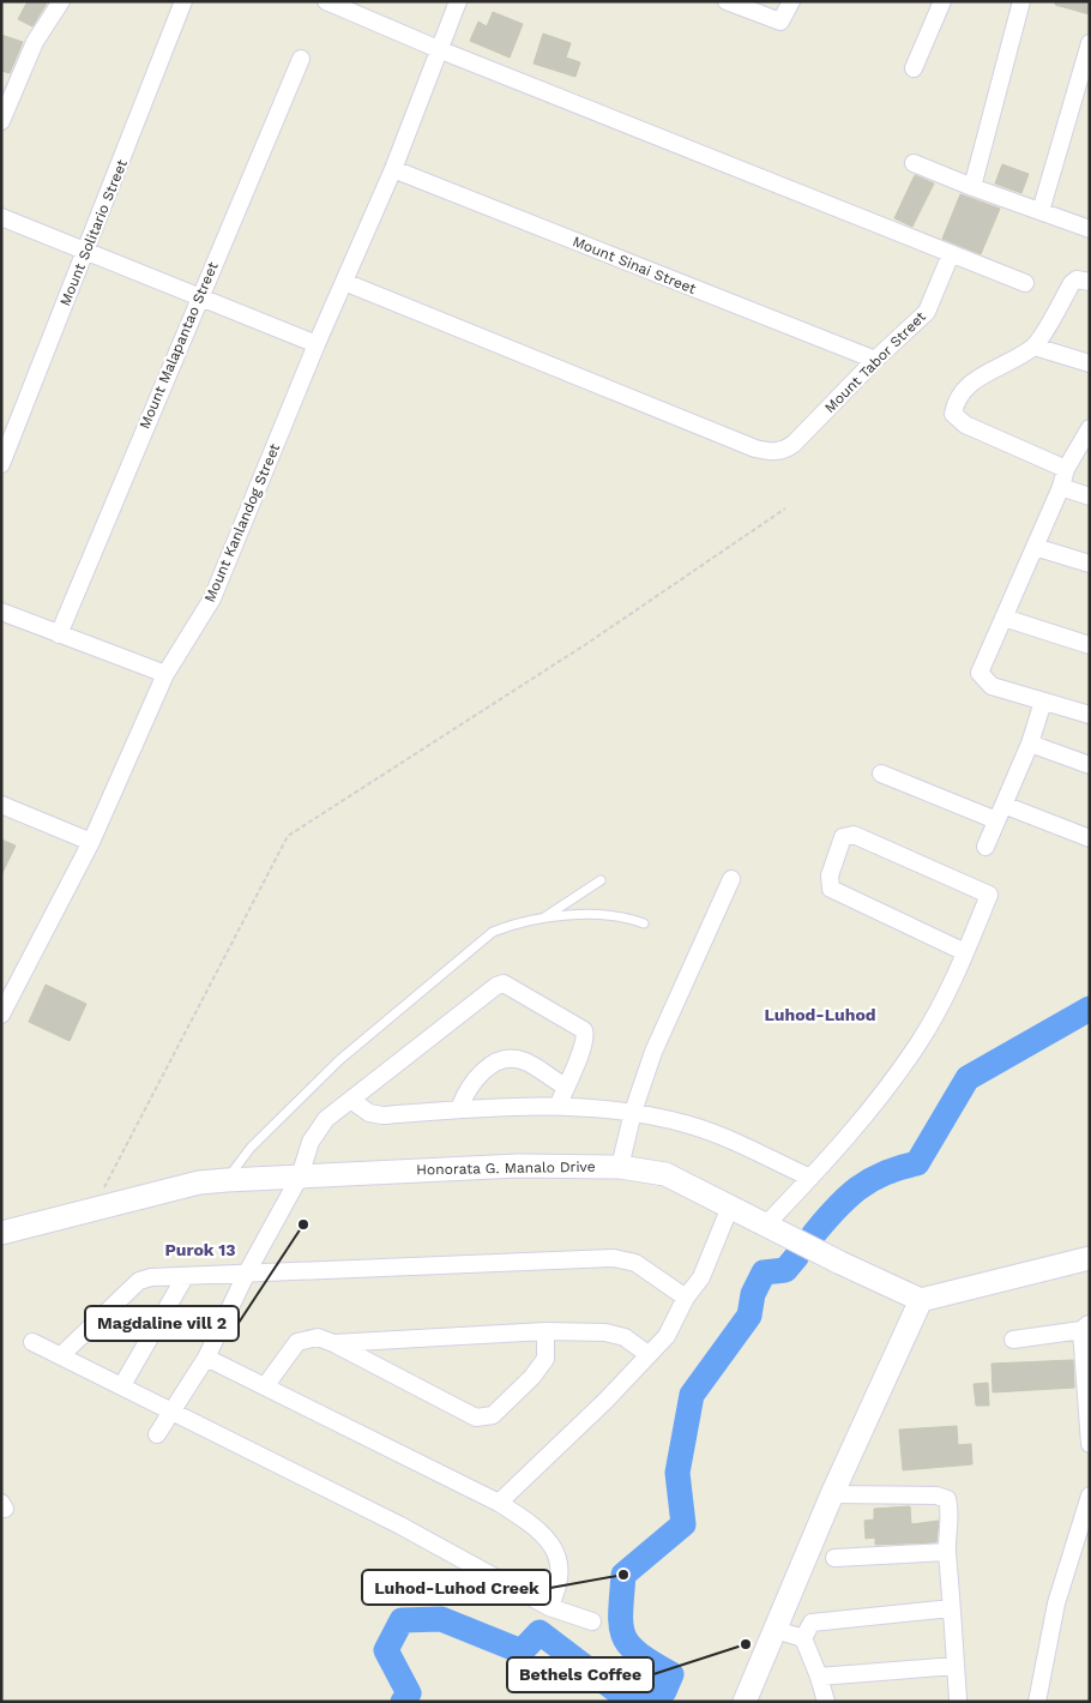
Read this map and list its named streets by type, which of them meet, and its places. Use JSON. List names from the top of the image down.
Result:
{
  "streets": {
    "street": [
      "Mount Solitario Street",
      "Mount Sinai Street",
      "Mount Malapantao Street",
      "Mount Tabor Street",
      "Mount Kanlandog Street",
      "Honorata G. Manalo Drive"
    ]
  },
  "crossings": [
    ["Mount Sinai Street", "Mount Tabor Street"],
    ["Mount Sinai Street", "Mount Kanlandog Street"],
    ["Mount Tabor Street", "Mount Kanlandog Street"]
  ],
  "districts": ["Luhod-Luhod", "Purok 13"],
  "places": ["Magdaline vill 2", "Luhod-Luhod Creek", "Bethels Coffee"]
}
